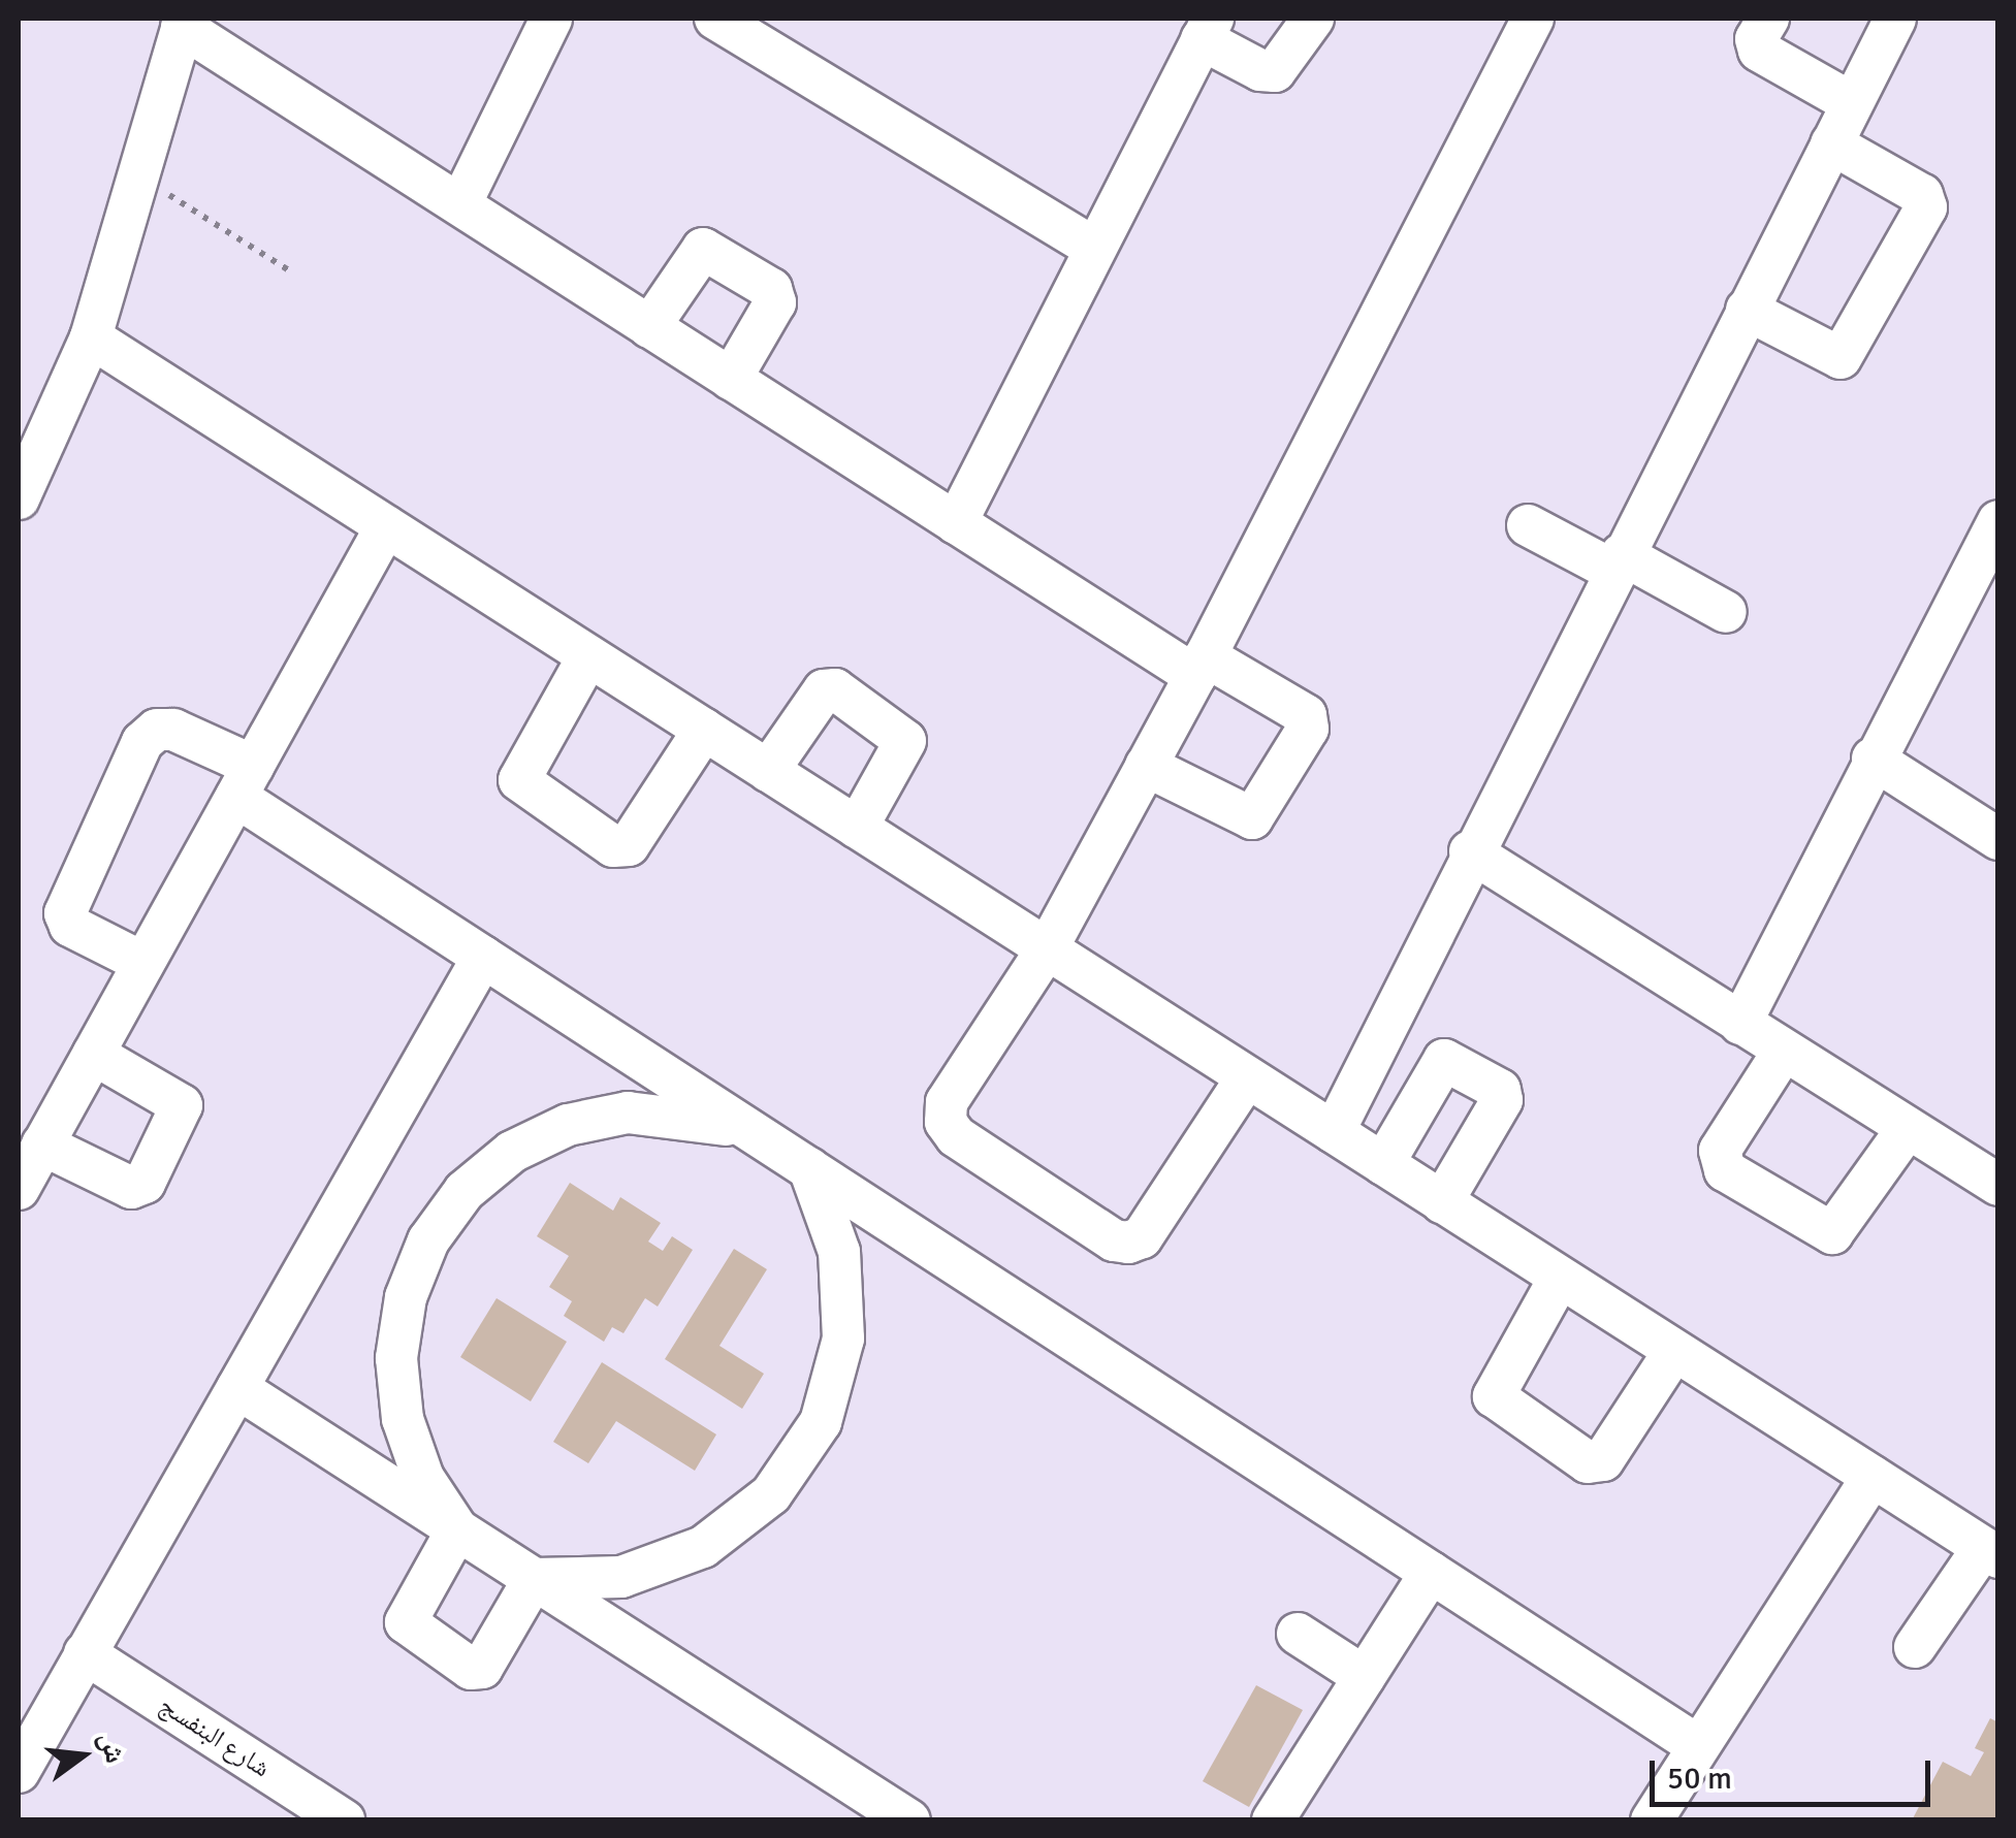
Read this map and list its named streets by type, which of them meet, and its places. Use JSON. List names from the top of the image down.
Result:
{
  "streets": {
    "street": ["شارع البنفسج"]
  },
  "scale_bar": "50 m",
  "north": "right"
}
